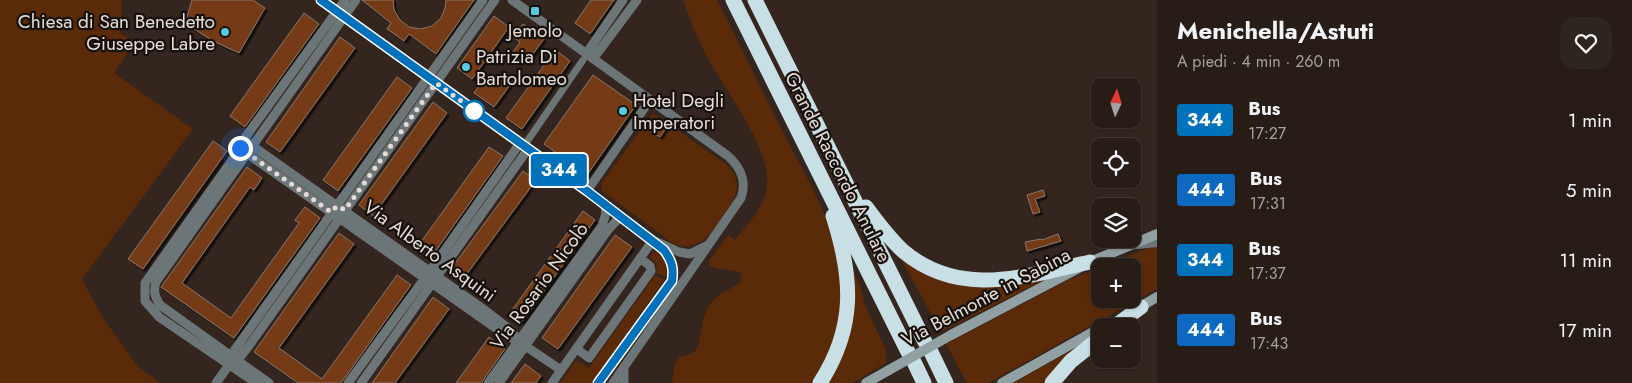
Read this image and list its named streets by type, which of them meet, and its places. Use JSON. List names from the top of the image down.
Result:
{
  "streets": {
    "highway": ["Grande Raccordo Anulare"],
    "main road": ["Via Belmonte in Sabina"],
    "street": ["Via Alberto Asquini", "Via Rosario Nicolò"]
  },
  "crossings": [
    ["Via Alberto Asquini", "Via Rosario Nicolò"]
  ],
  "places": {
    "transit": ["Jemolo"],
    "other": ["Chiesa di San Benedetto Giuseppe Labre", "Patrizia Di Bartolomeo", "Hotel Degli Imperatori"]
  },
  "lines": ["bus line 344"],
  "north": "top",
  "page": {
    "on_map": "344",
    "heading": ["Menichella/Astuti", "A piedi · 4 min · 260 m"],
    "map_buttons": ["+", "−"],
    "list": [
      {
        "mark": "344",
        "name": "Bus",
        "note": "17:27",
        "value": "1 min"
      },
      {
        "mark": "444",
        "name": "Bus",
        "note": "17:31",
        "value": "5 min"
      },
      {
        "mark": "344",
        "name": "Bus",
        "note": "17:37",
        "value": "11 min"
      },
      {
        "mark": "444",
        "name": "Bus",
        "note": "17:43",
        "value": "17 min"
      }
    ]
  }
}
